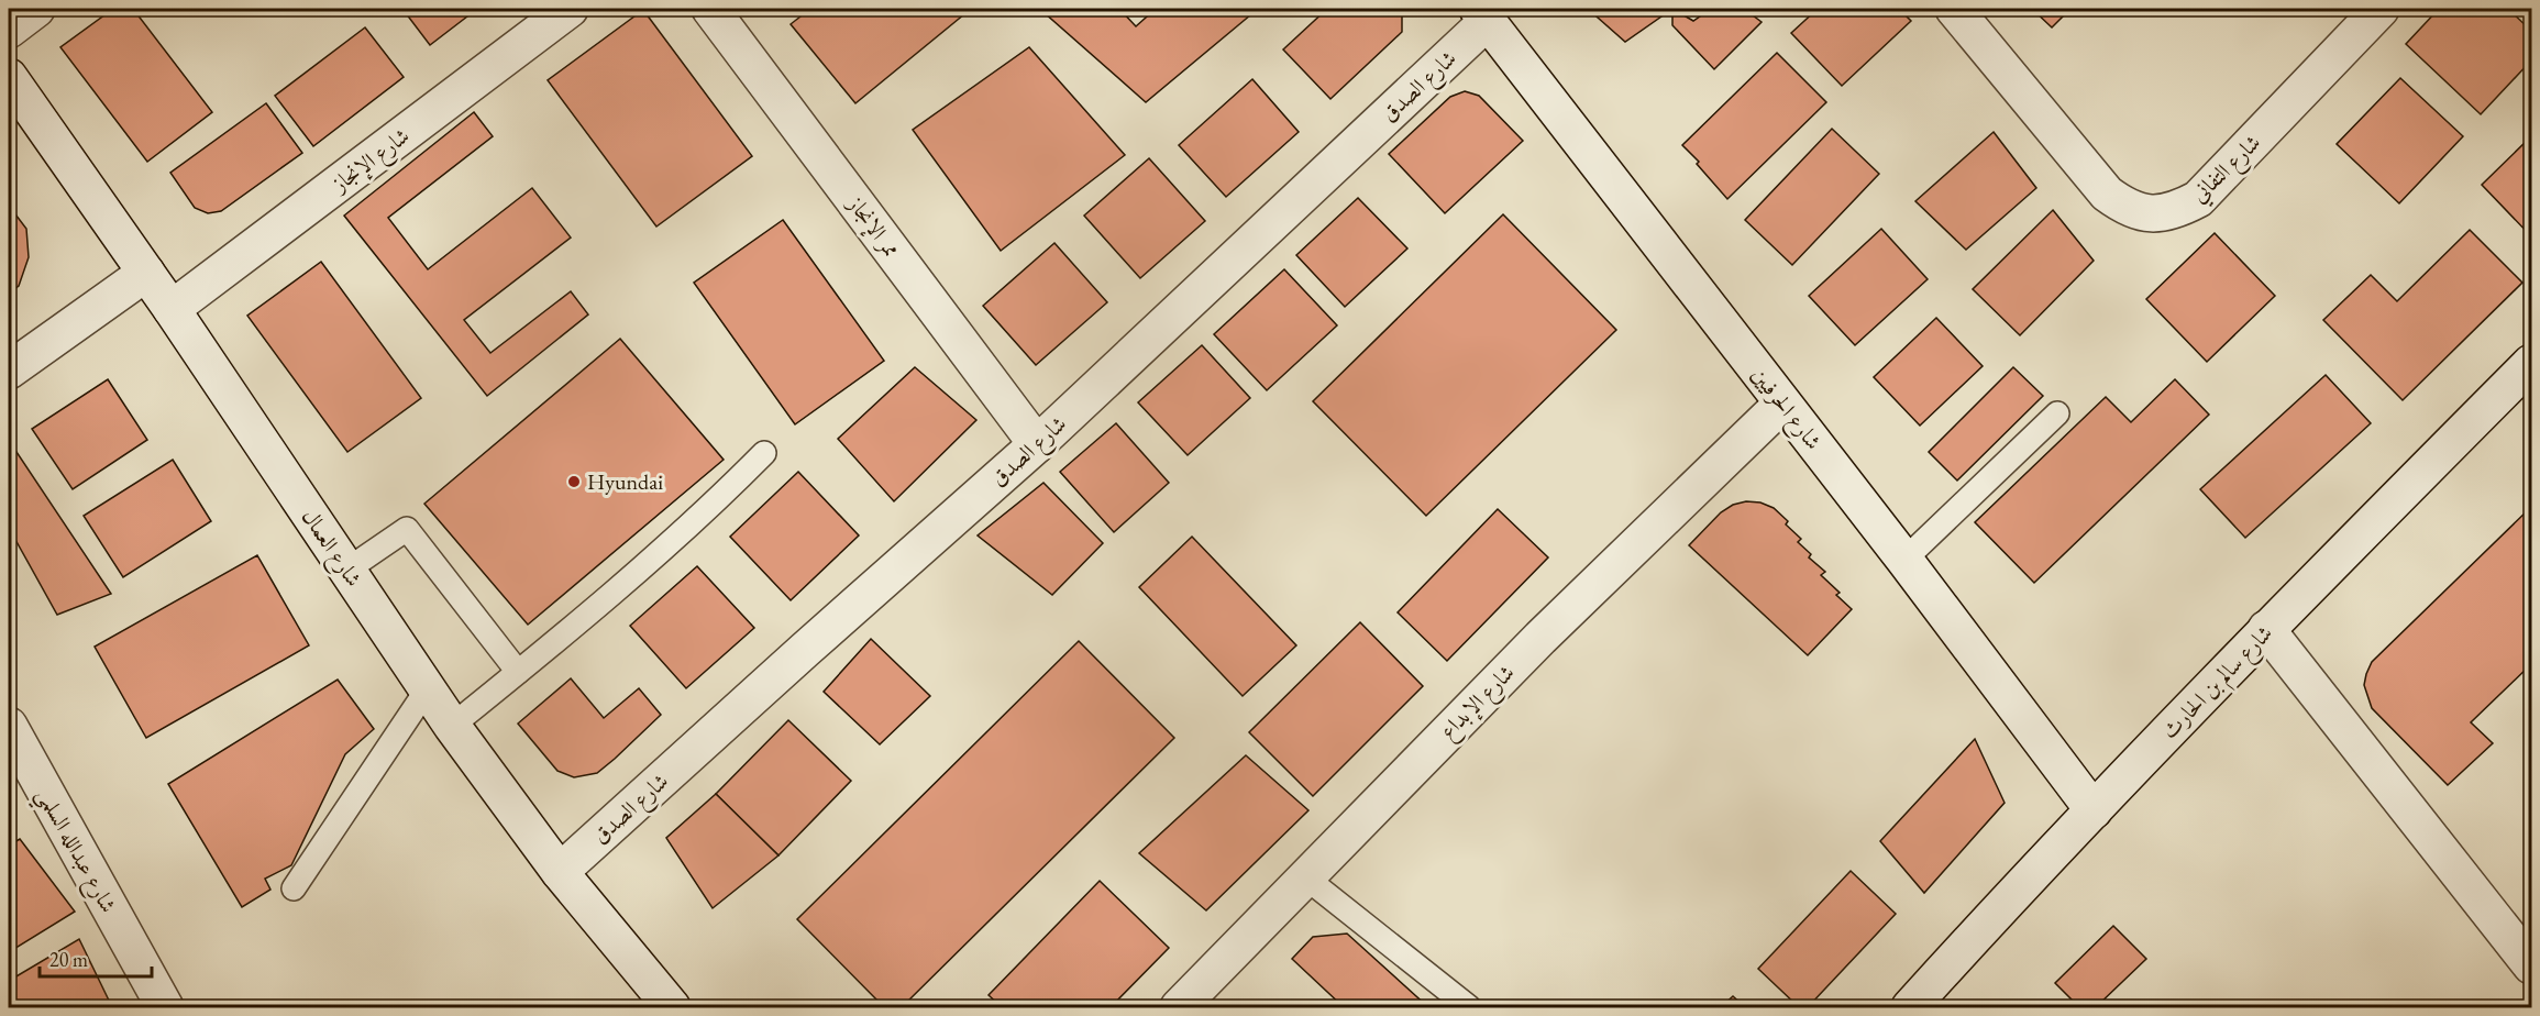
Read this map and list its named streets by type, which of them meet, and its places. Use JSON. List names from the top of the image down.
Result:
{
  "streets": {
    "street": [
      "شارع الصدق",
      "شارع الإنجاز",
      "شارع التفاني",
      "ممر الإنجاز",
      "شارع الحرفيين",
      "شارع العمال",
      "شارع سالم بن الحارث",
      "شارع الإبداع",
      "شارع عبدالله السلمي"
    ]
  },
  "crossings": [
    ["شارع الصدق", "ممر الإنجاز"],
    ["شارع الصدق", "شارع الحرفيين"],
    ["شارع الصدق", "شارع العمال"],
    ["شارع الإنجاز", "شارع العمال"],
    ["شارع الحرفيين", "شارع سالم بن الحارث"],
    ["شارع الحرفيين", "شارع الإبداع"]
  ],
  "places": ["Hyundai"],
  "scale_bar": "20 m"
}
